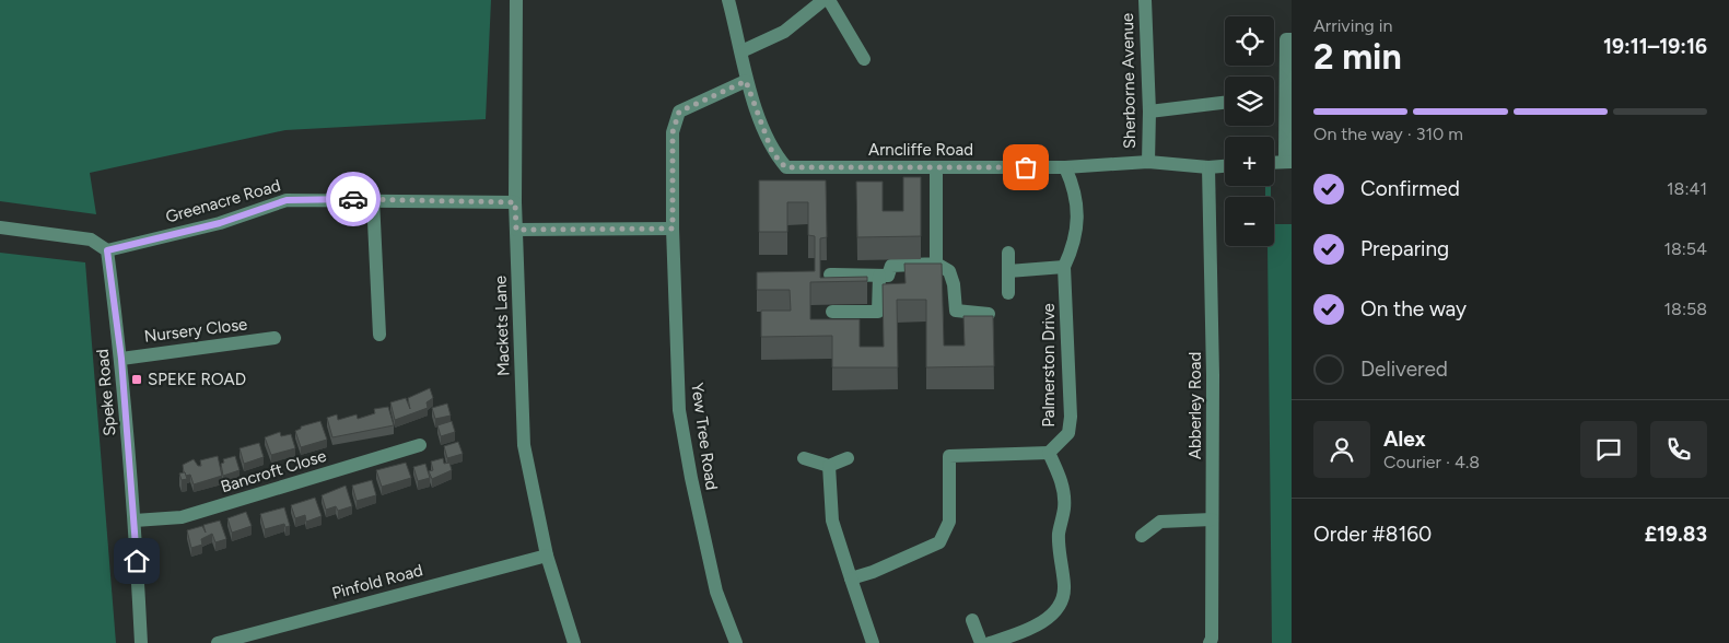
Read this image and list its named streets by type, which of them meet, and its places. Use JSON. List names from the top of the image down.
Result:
{
  "streets": {
    "street": [
      "Sherborne Avenue",
      "Arncliffe Road",
      "Greenacre Road",
      "Mackets Lane",
      "Nursery Close",
      "Palmerston Drive",
      "Speke Road",
      "Abberley Road",
      "Yew Tree Road",
      "Bancroft Close",
      "Pinfold Road"
    ]
  },
  "crossings": [
    ["Sherborne Avenue", "Arncliffe Road"],
    ["Arncliffe Road", "Palmerston Drive"],
    ["Arncliffe Road", "Abberley Road"],
    ["Arncliffe Road", "Yew Tree Road"],
    ["Greenacre Road", "Mackets Lane"],
    ["Greenacre Road", "Speke Road"],
    ["Mackets Lane", "Pinfold Road"],
    ["Nursery Close", "Speke Road"],
    ["Speke Road", "Bancroft Close"]
  ],
  "places": {
    "transit": ["SPEKE ROAD"]
  },
  "page": {
    "heading": ["2 min", "Arriving in", "19:11–19:16"],
    "panel": [
      "Alex",
      "Courier · 4.8",
      "Order #8160",
      "£19.83"
    ],
    "map_buttons": ["+", "−"],
    "bar": "On the way · 310 m",
    "list": [
      ["Confirmed", "18:41"],
      ["Preparing", "18:54"],
      ["On the way", "18:58"],
      "Delivered"
    ]
  }
}
